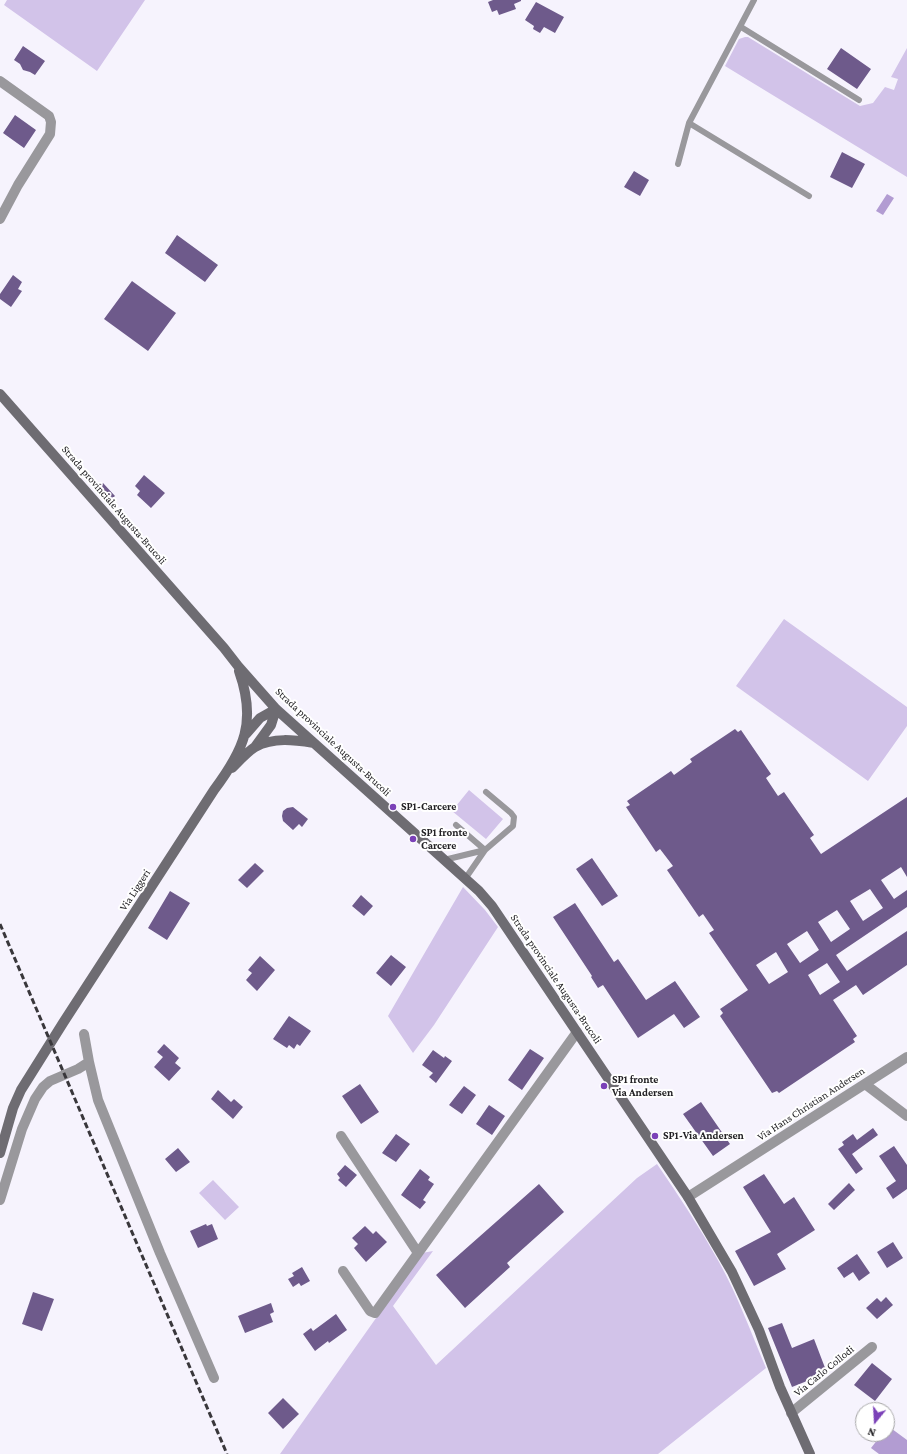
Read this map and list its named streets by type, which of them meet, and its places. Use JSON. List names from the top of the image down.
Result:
{
  "streets": {
    "main road": ["Strada provinciale Augusta-Brucoli", "Via Liggeri"],
    "street": ["Via Hans Christian Andersen", "Via Carlo Collodi"]
  },
  "crossings": [
    ["Strada provinciale Augusta-Brucoli", "Via Hans Christian Andersen"],
    ["Strada provinciale Augusta-Brucoli", "Via Carlo Collodi"]
  ],
  "places": [
    "SP1-Carcere",
    "SP1 fronte Carcere",
    "SP1 fronte Via Andersen",
    "SP1-Via Andersen"
  ],
  "north": "bottom"
}
